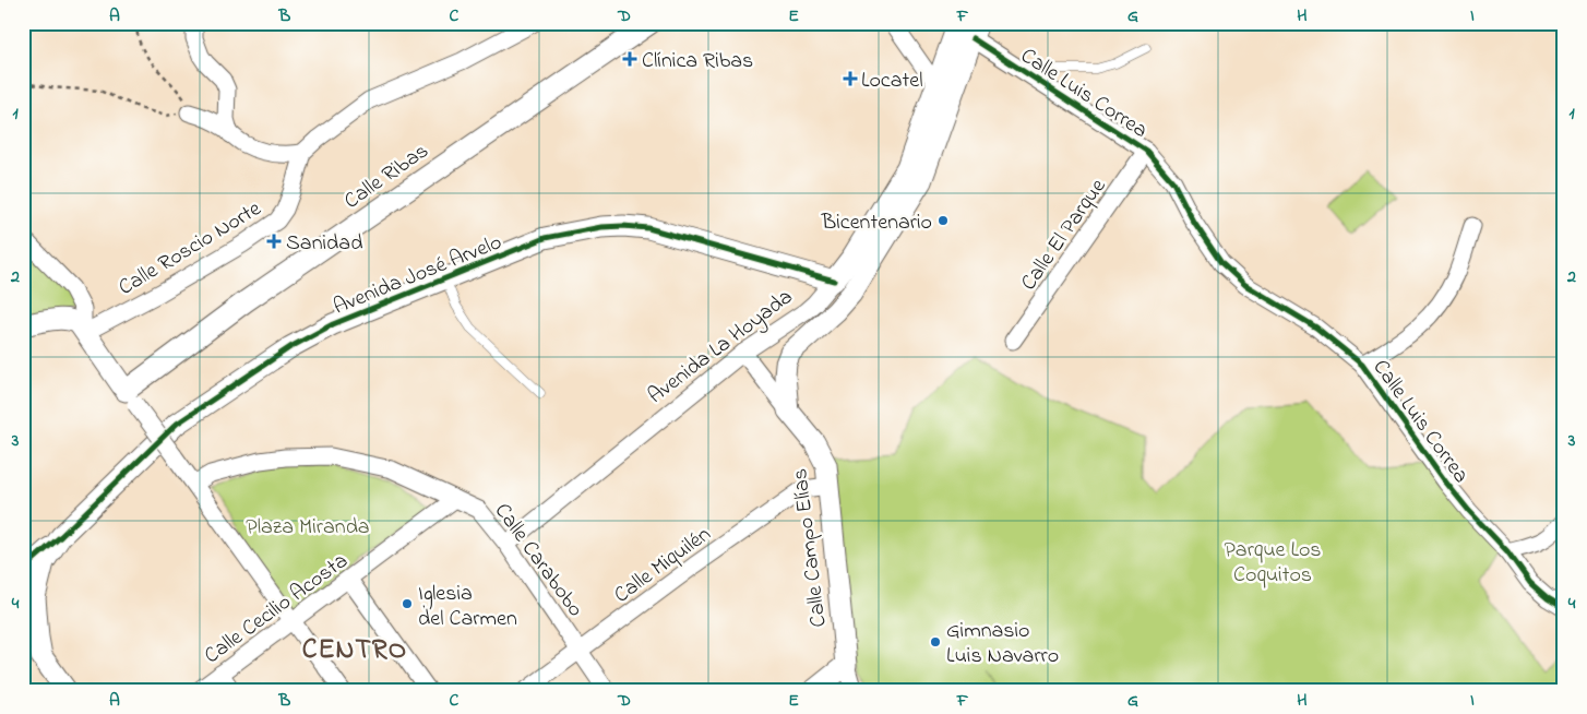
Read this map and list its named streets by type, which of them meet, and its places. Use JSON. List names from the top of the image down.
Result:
{
  "streets": {
    "street": [
      "Calle Luis Correa",
      "Calle Ribas",
      "Calle El Parque",
      "Calle Roscio Norte",
      "Avenida José Arvelo",
      "Avenida La Hoyada",
      "Calle Campo Elías",
      "Calle Carabobo",
      "Calle Miquilén",
      "Calle Cecilio Acosta"
    ]
  },
  "crossings": [
    ["Calle Luis Correa", "Calle El Parque"],
    ["Calle Luis Correa", "Avenida La Hoyada"],
    ["Avenida José Arvelo", "Avenida La Hoyada"],
    ["Avenida La Hoyada", "Calle Campo Elías"],
    ["Avenida La Hoyada", "Calle Carabobo"],
    ["Calle Campo Elías", "Calle Miquilén"],
    ["Calle Carabobo", "Calle Miquilén"],
    ["Calle Carabobo", "Calle Cecilio Acosta"]
  ],
  "districts": ["CENTRO"],
  "parks": ["Plaza Miranda", "Parque Los Coquitos"],
  "places": {
    "health": ["Clínica Ribas", "Locatel", "Sanidad"],
    "other": ["Bicentenario", "Iglesia del Carmen", "Gimnasio Luis Navarro"]
  },
  "grid": {
    "columns": [
      "A",
      "B",
      "C",
      "D",
      "E",
      "F",
      "G",
      "H",
      "I"
    ],
    "rows": [
      "1",
      "2",
      "3",
      "4"
    ]
  }
}
